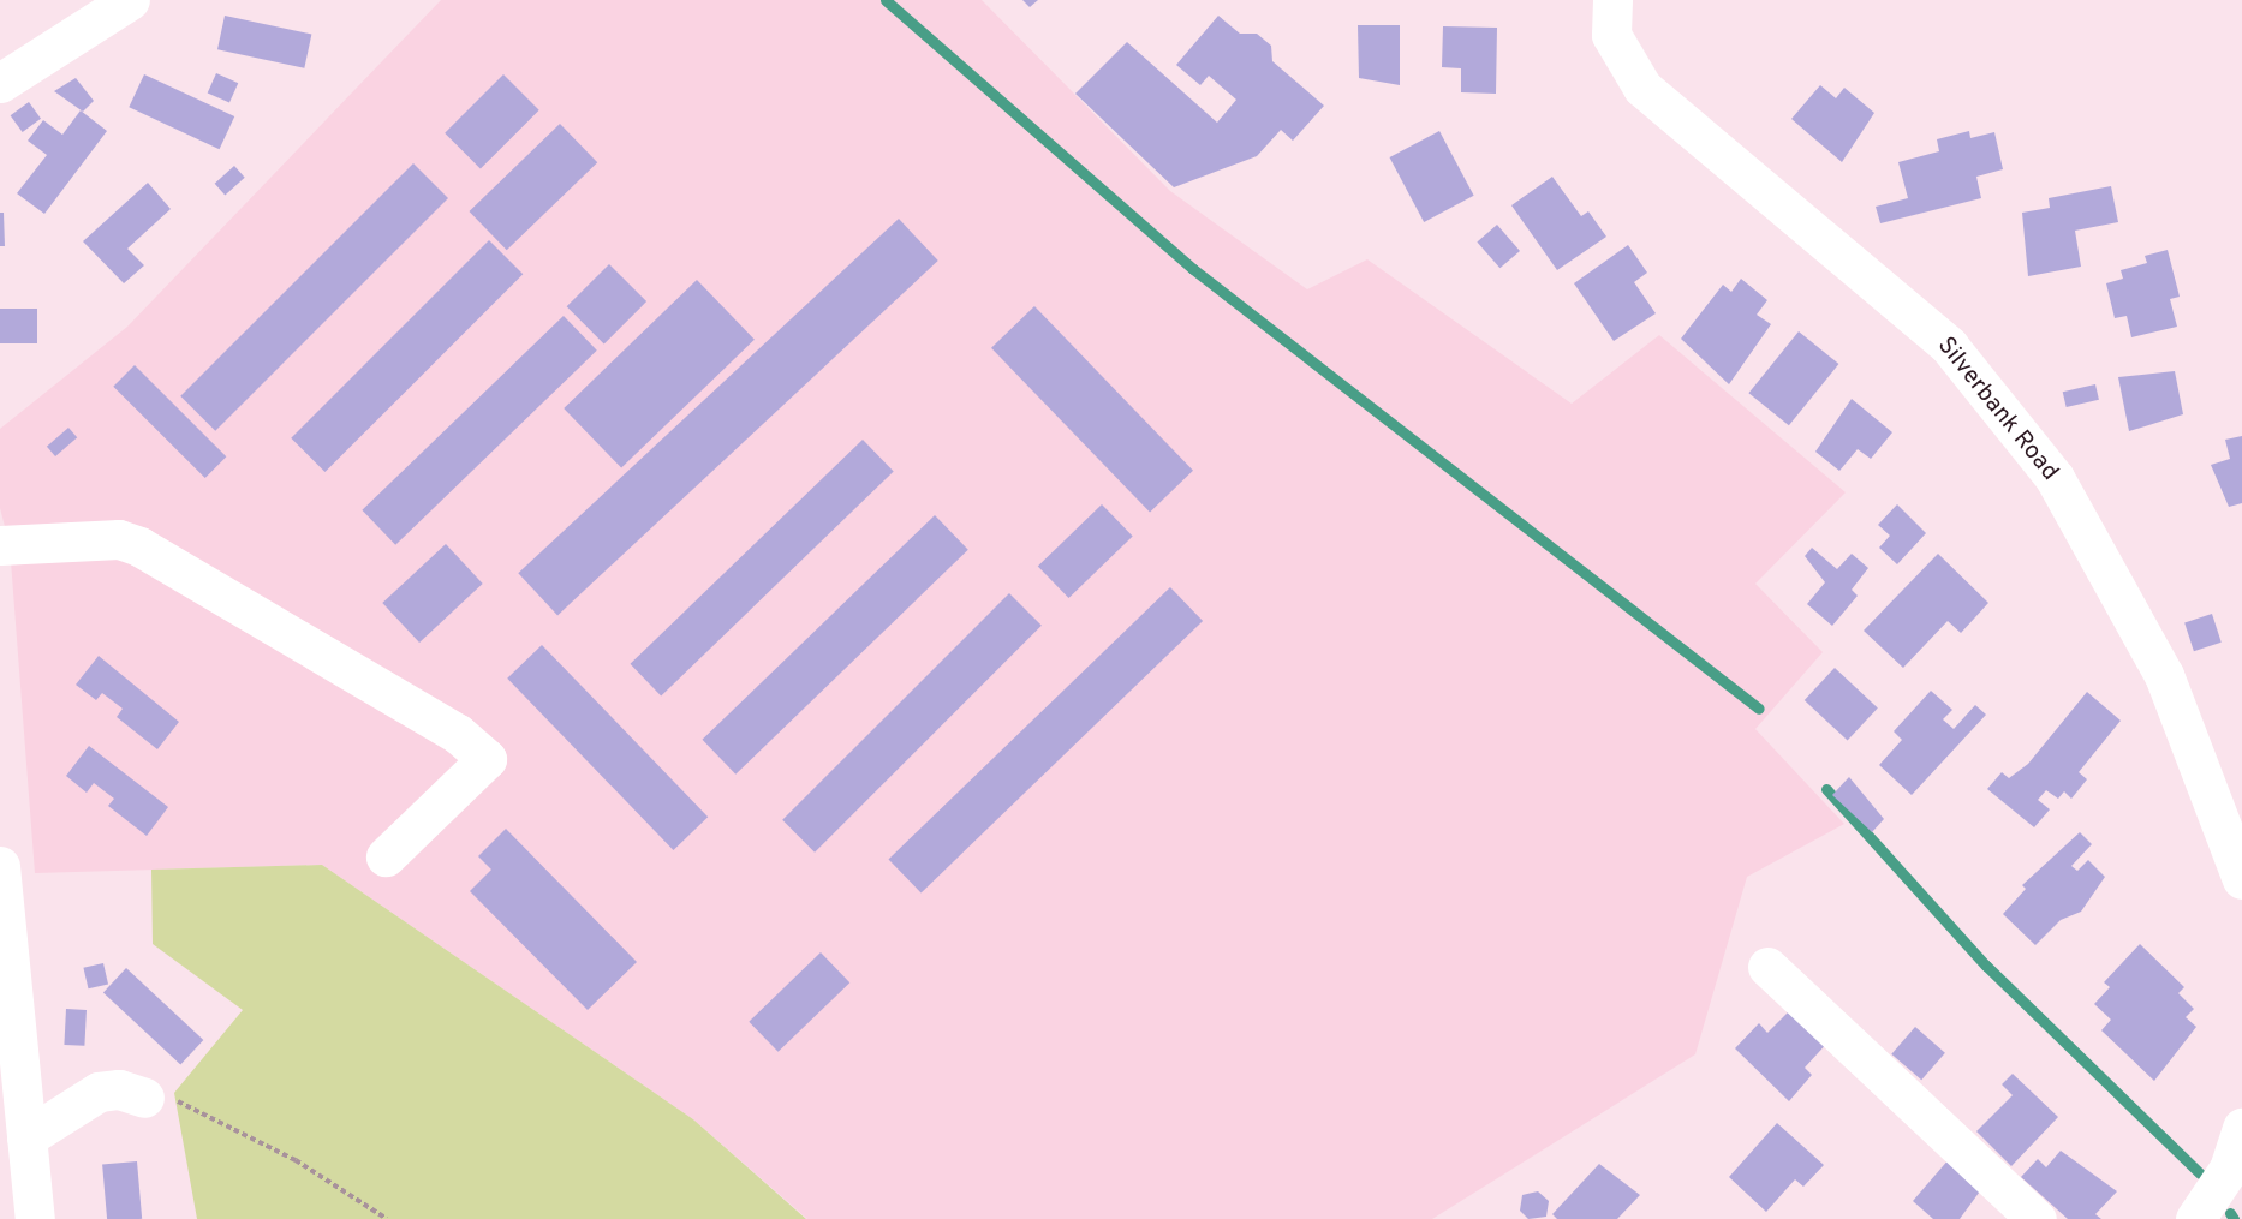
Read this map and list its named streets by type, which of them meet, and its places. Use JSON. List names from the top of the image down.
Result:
{
  "streets": {
    "street": ["Silverbank Road"]
  }
}
